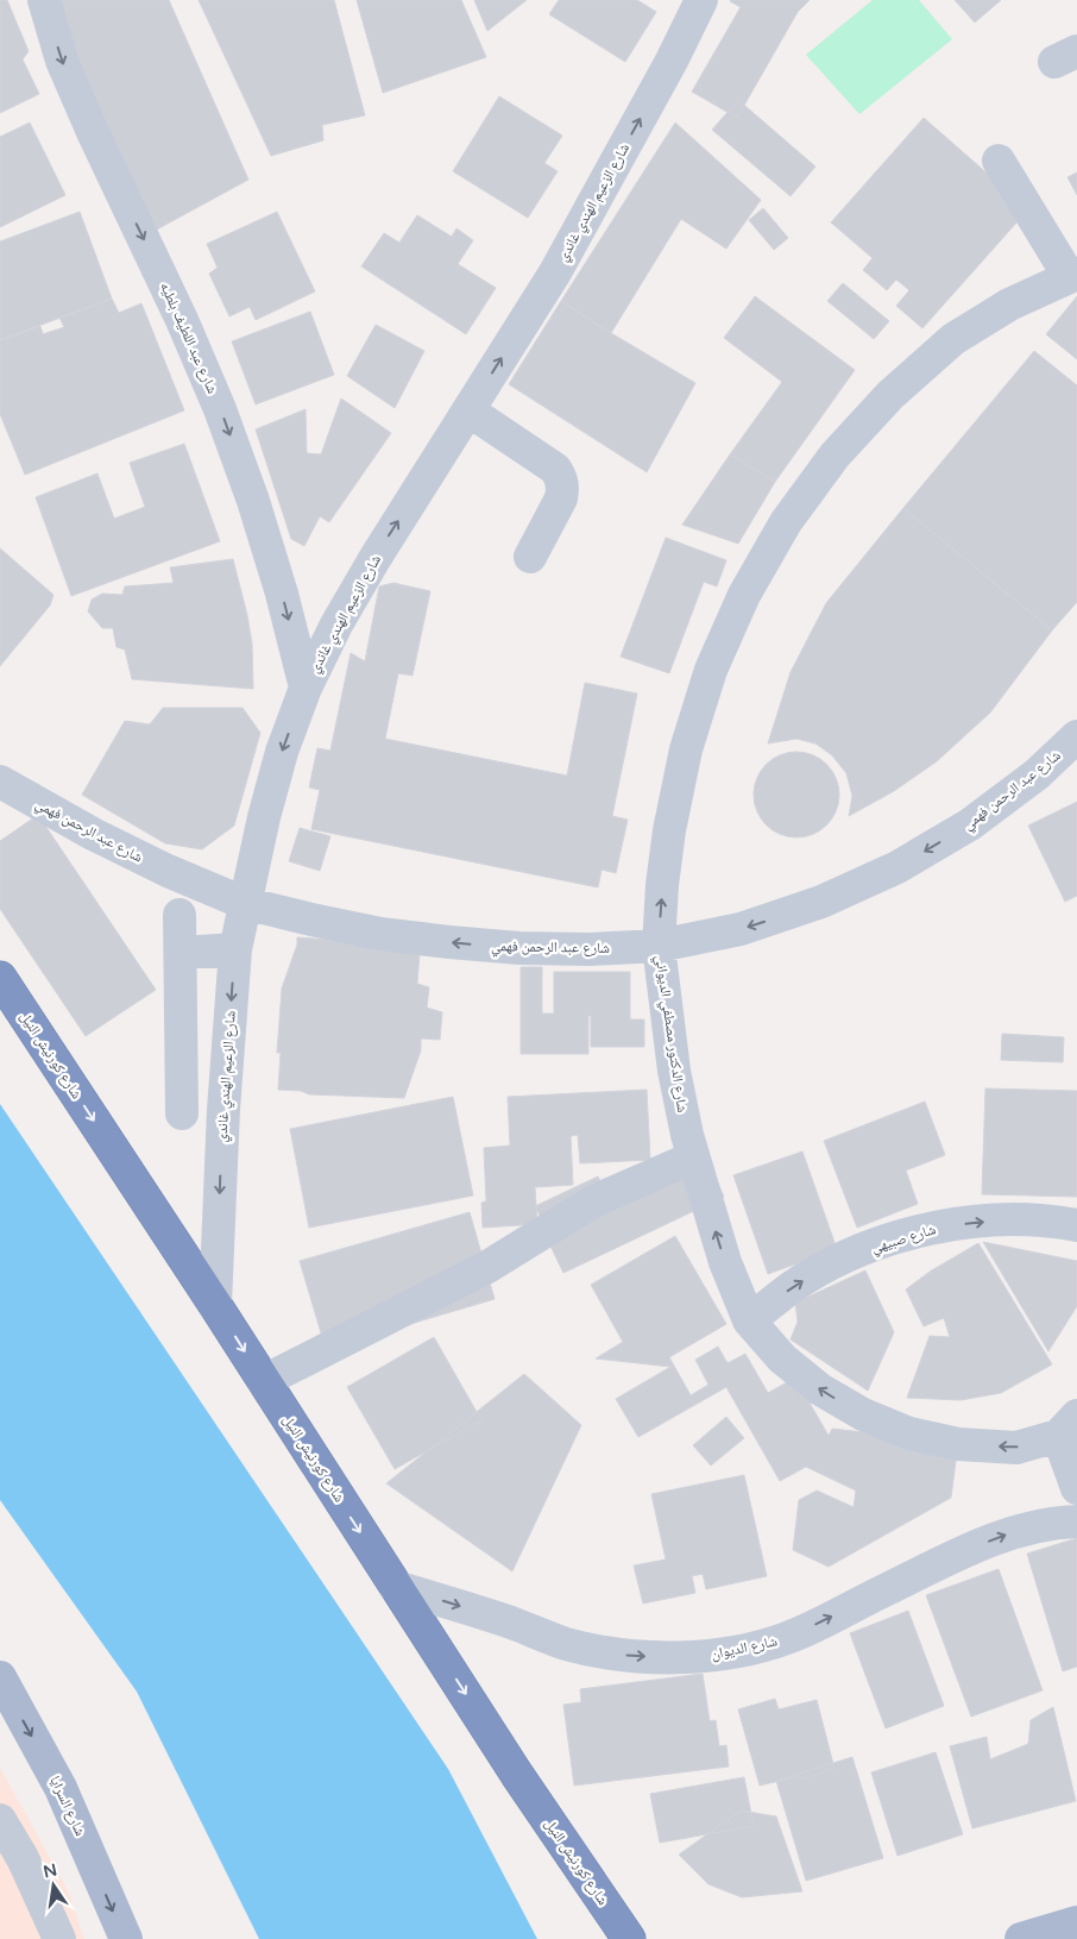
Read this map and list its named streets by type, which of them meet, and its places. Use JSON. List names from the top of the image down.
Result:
{
  "streets": {
    "highway": ["شارع كورنيش النيل"],
    "main road": ["شارع السرايا"],
    "street": [
      "شارع الزعيم الهندي غاندي",
      "شارع عبد اللطيف بلطيه",
      "شارع عبد الرحمن فهمي",
      "شارع الدكتور مصطفي الديواني",
      "شارع صبيهي",
      "شارع الديوان"
    ]
  },
  "crossings": [
    ["شارع الزعيم الهندي غاندي", "شارع عبد اللطيف بلطيه"],
    ["شارع الزعيم الهندي غاندي", "شارع عبد الرحمن فهمي"],
    ["شارع الزعيم الهندي غاندي", "شارع كورنيش النيل"],
    ["شارع عبد الرحمن فهمي", "شارع الدكتور مصطفي الديواني"],
    ["شارع الدكتور مصطفي الديواني", "شارع صبيهي"],
    ["شارع كورنيش النيل", "شارع الديوان"]
  ],
  "one_way": [
    "شارع عبد اللطيف بلطيه",
    "شارع عبد الرحمن فهمي",
    "شارع كورنيش النيل",
    "شارع صبيهي",
    "شارع الديوان",
    "شارع السرايا"
  ],
  "north": "top"
}
